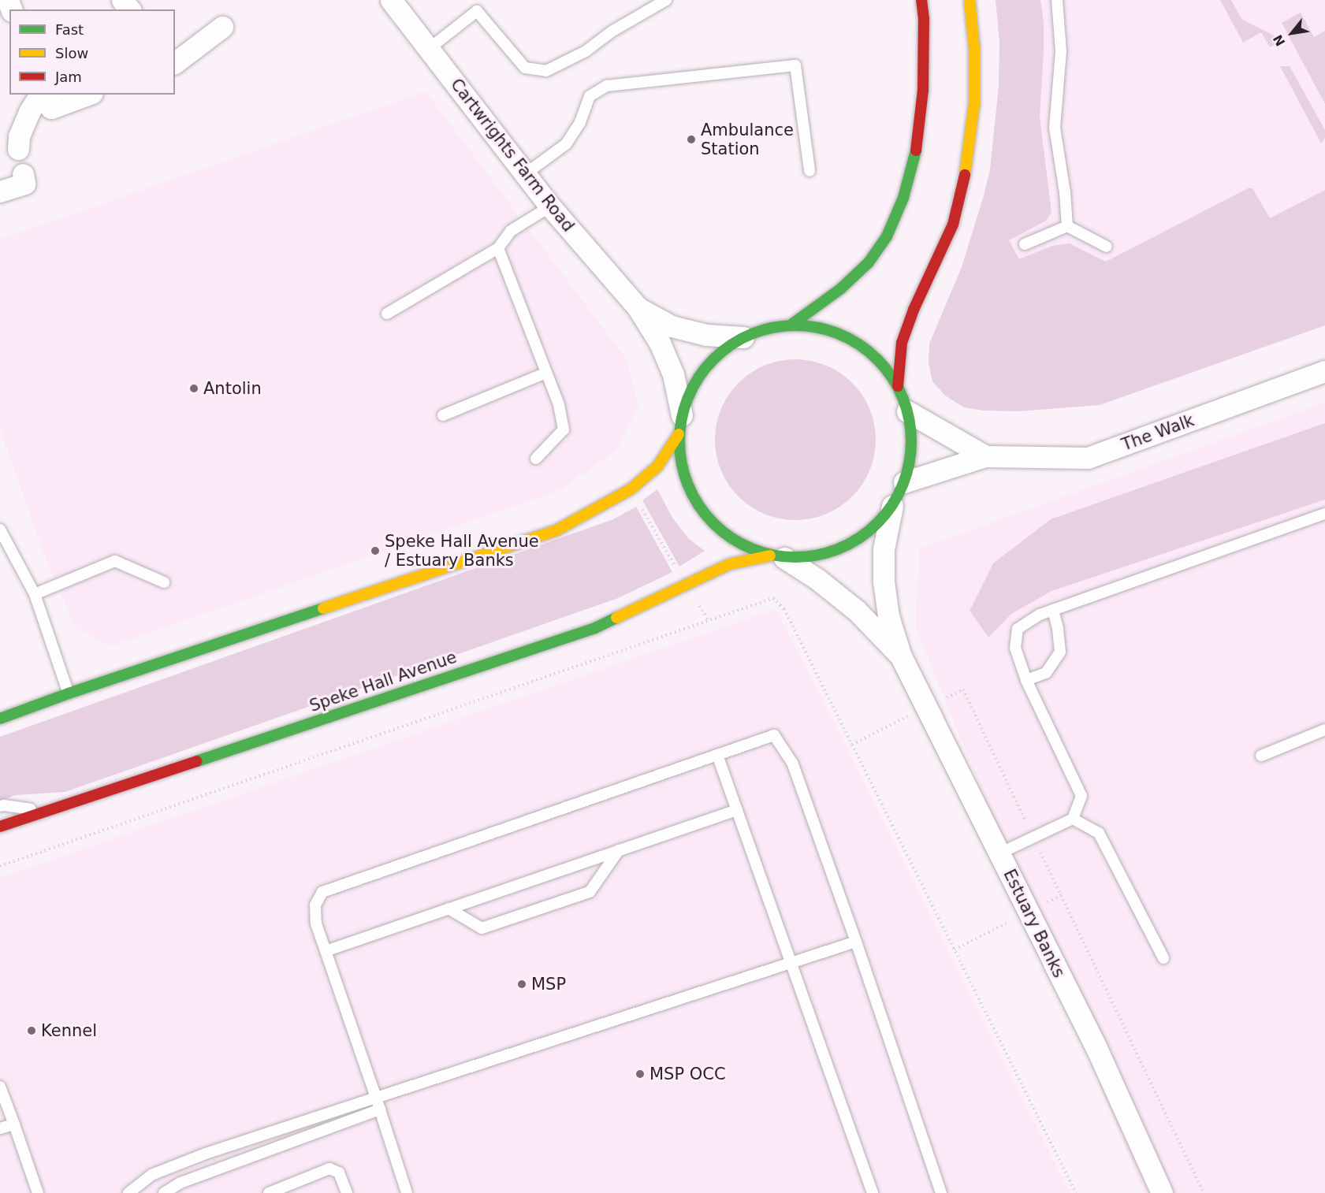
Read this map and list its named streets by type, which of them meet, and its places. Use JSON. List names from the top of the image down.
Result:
{
  "streets": {
    "street": [
      "Cartwrights Farm Road",
      "The Walk",
      "Speke Hall Avenue",
      "Estuary Banks"
    ]
  },
  "crossings": [
    ["The Walk", "Speke Hall Avenue"],
    ["Speke Hall Avenue", "Estuary Banks"]
  ],
  "places": [
    "Ambulance Station",
    "Antolin",
    "Speke Hall Avenue / Estuary Banks",
    "MSP",
    "Kennel",
    "MSP OCC"
  ],
  "legend": ["Fast", "Slow", "Jam"],
  "north": "bottom left"
}
